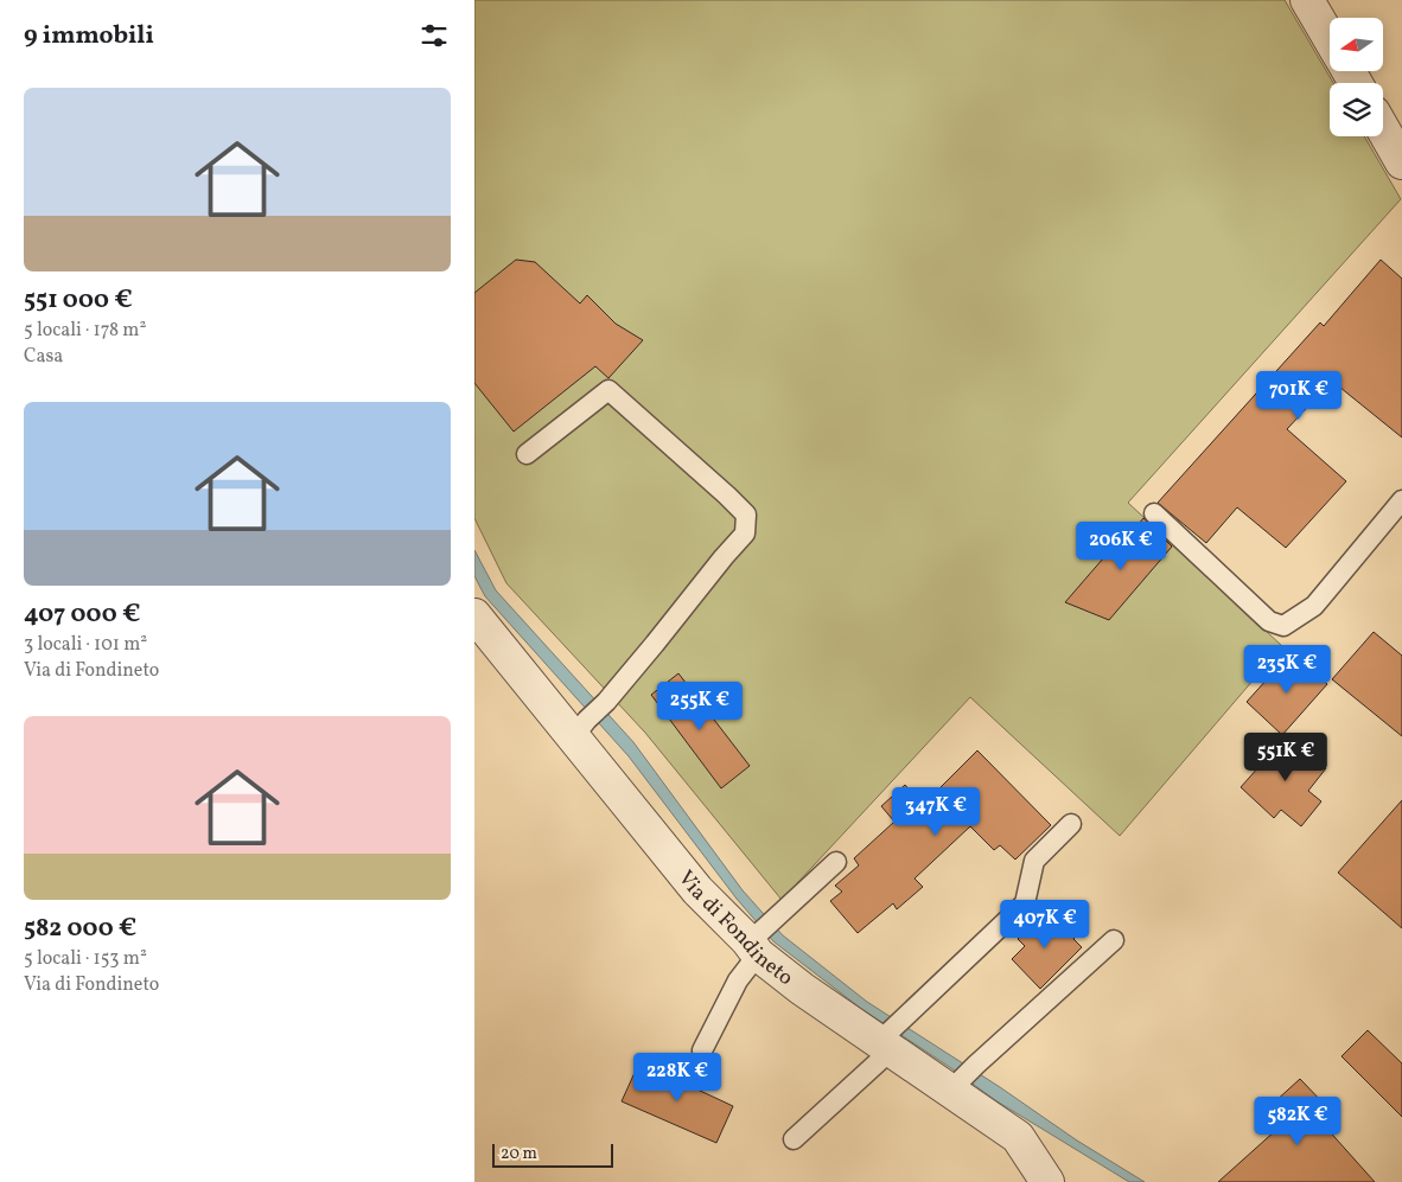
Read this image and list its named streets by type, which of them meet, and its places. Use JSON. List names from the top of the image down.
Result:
{
  "streets": {
    "street": ["Via di Fondineto"]
  },
  "scale_bar": "20 m",
  "north": "left",
  "page": {
    "heading": "9 immobili",
    "list": [
      {
        "name": "551 000 €",
        "note": "5 locali · 178 m² · Casa"
      },
      {
        "name": "407 000 €",
        "note": "3 locali · 101 m² · Via di Fondineto"
      },
      {
        "name": "582 000 €",
        "note": "5 locali · 153 m² · Via di Fondineto"
      }
    ],
    "price": [
      "701K €",
      "206K €",
      "235K €",
      "255K €",
      "551K €",
      "347K €",
      "407K €",
      "228K €",
      "582K €"
    ],
    "scale": "20 m"
  }
}
